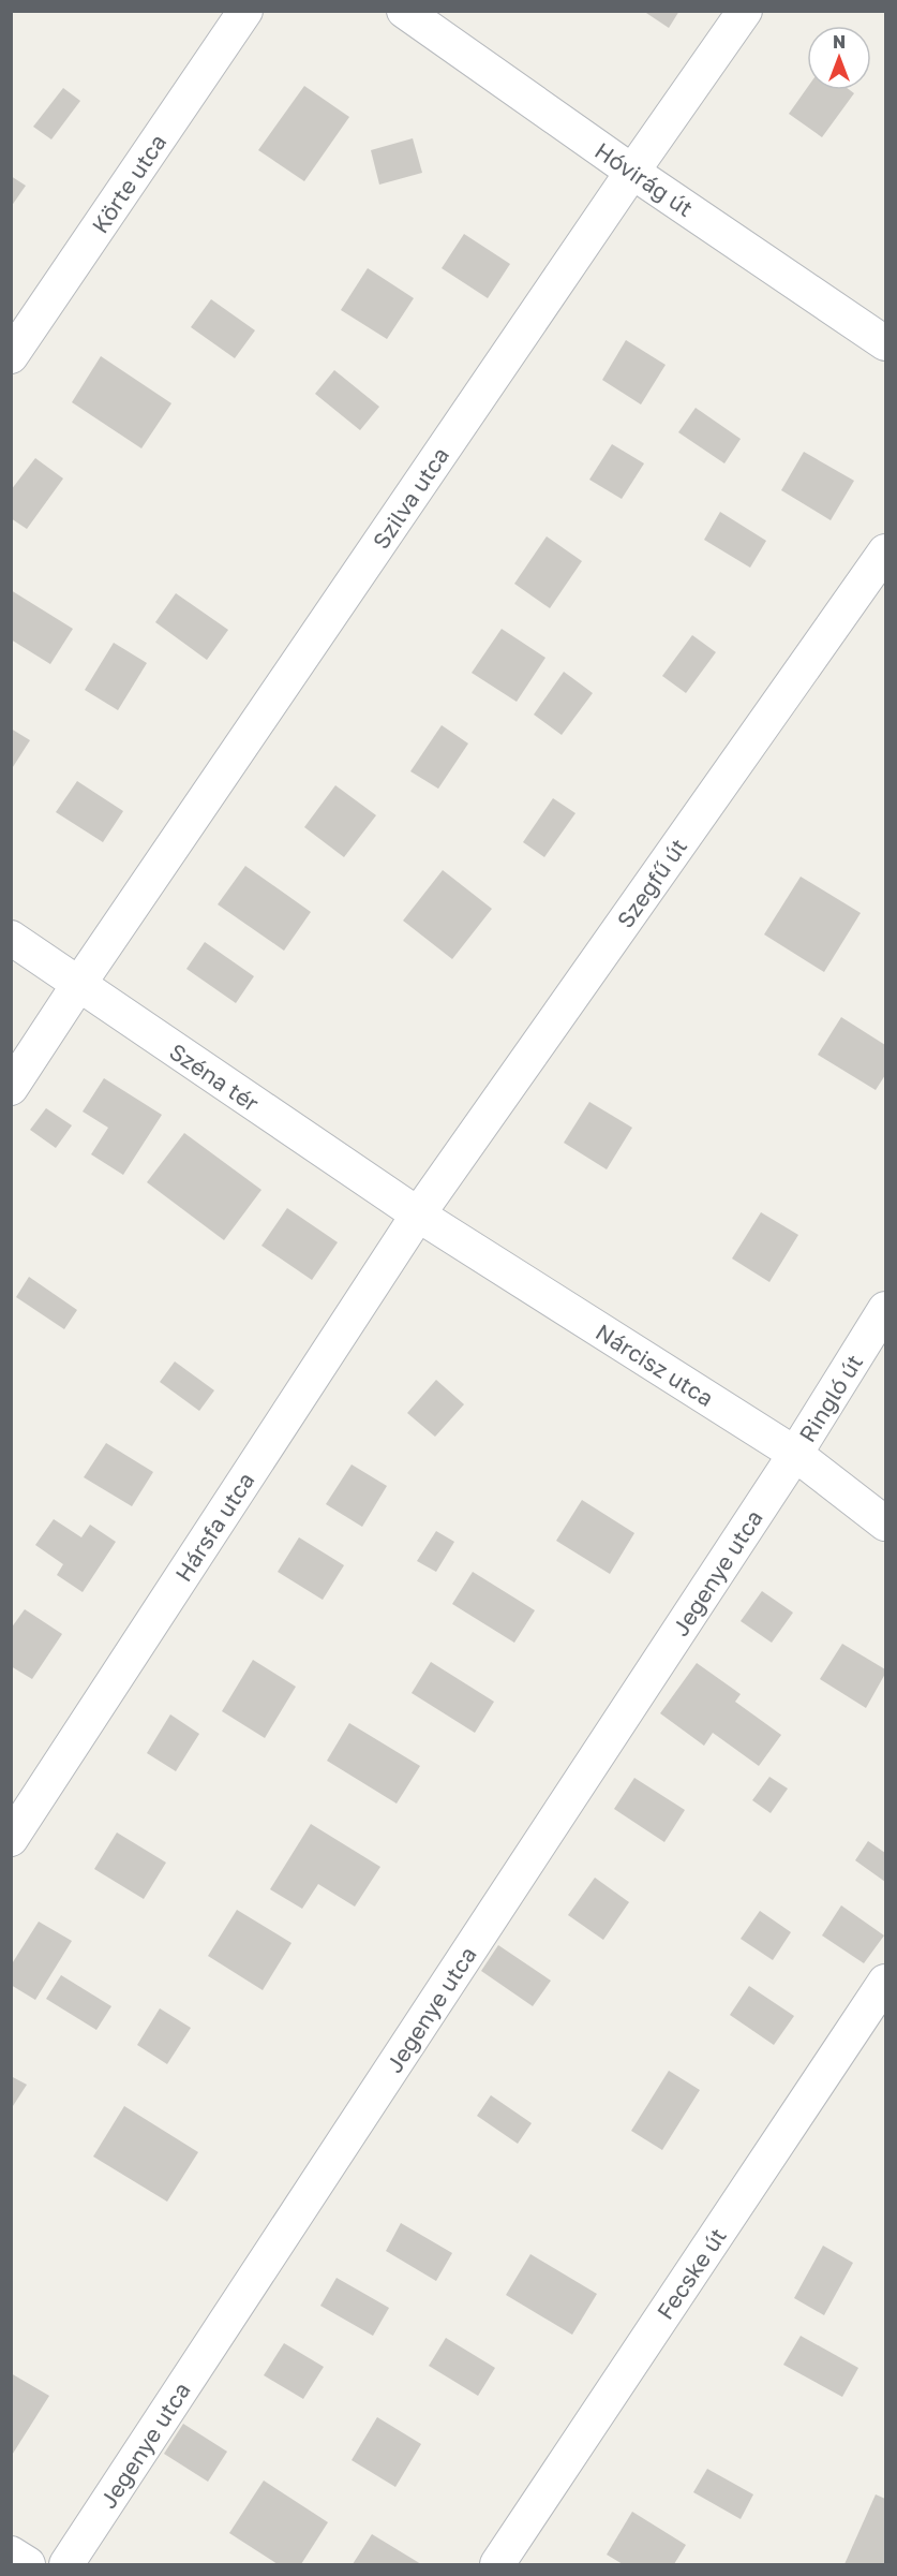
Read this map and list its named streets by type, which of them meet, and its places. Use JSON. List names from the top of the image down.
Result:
{
  "streets": {
    "street": [
      "Hóvirág út",
      "Körte utca",
      "Szilva utca",
      "Szegfű út",
      "Széna tér",
      "Nárcisz utca",
      "Ringló út",
      "Hársfa utca",
      "Jegenye utca",
      "Fecske út"
    ]
  },
  "crossings": [
    ["Hóvirág út", "Szilva utca"],
    ["Szilva utca", "Széna tér"],
    ["Szegfű út", "Széna tér"],
    ["Szegfű út", "Nárcisz utca"],
    ["Szegfű út", "Hársfa utca"],
    ["Széna tér", "Nárcisz utca"],
    ["Széna tér", "Hársfa utca"],
    ["Nárcisz utca", "Ringló út"],
    ["Nárcisz utca", "Hársfa utca"],
    ["Nárcisz utca", "Jegenye utca"],
    ["Ringló út", "Jegenye utca"]
  ],
  "north": "top"
}
